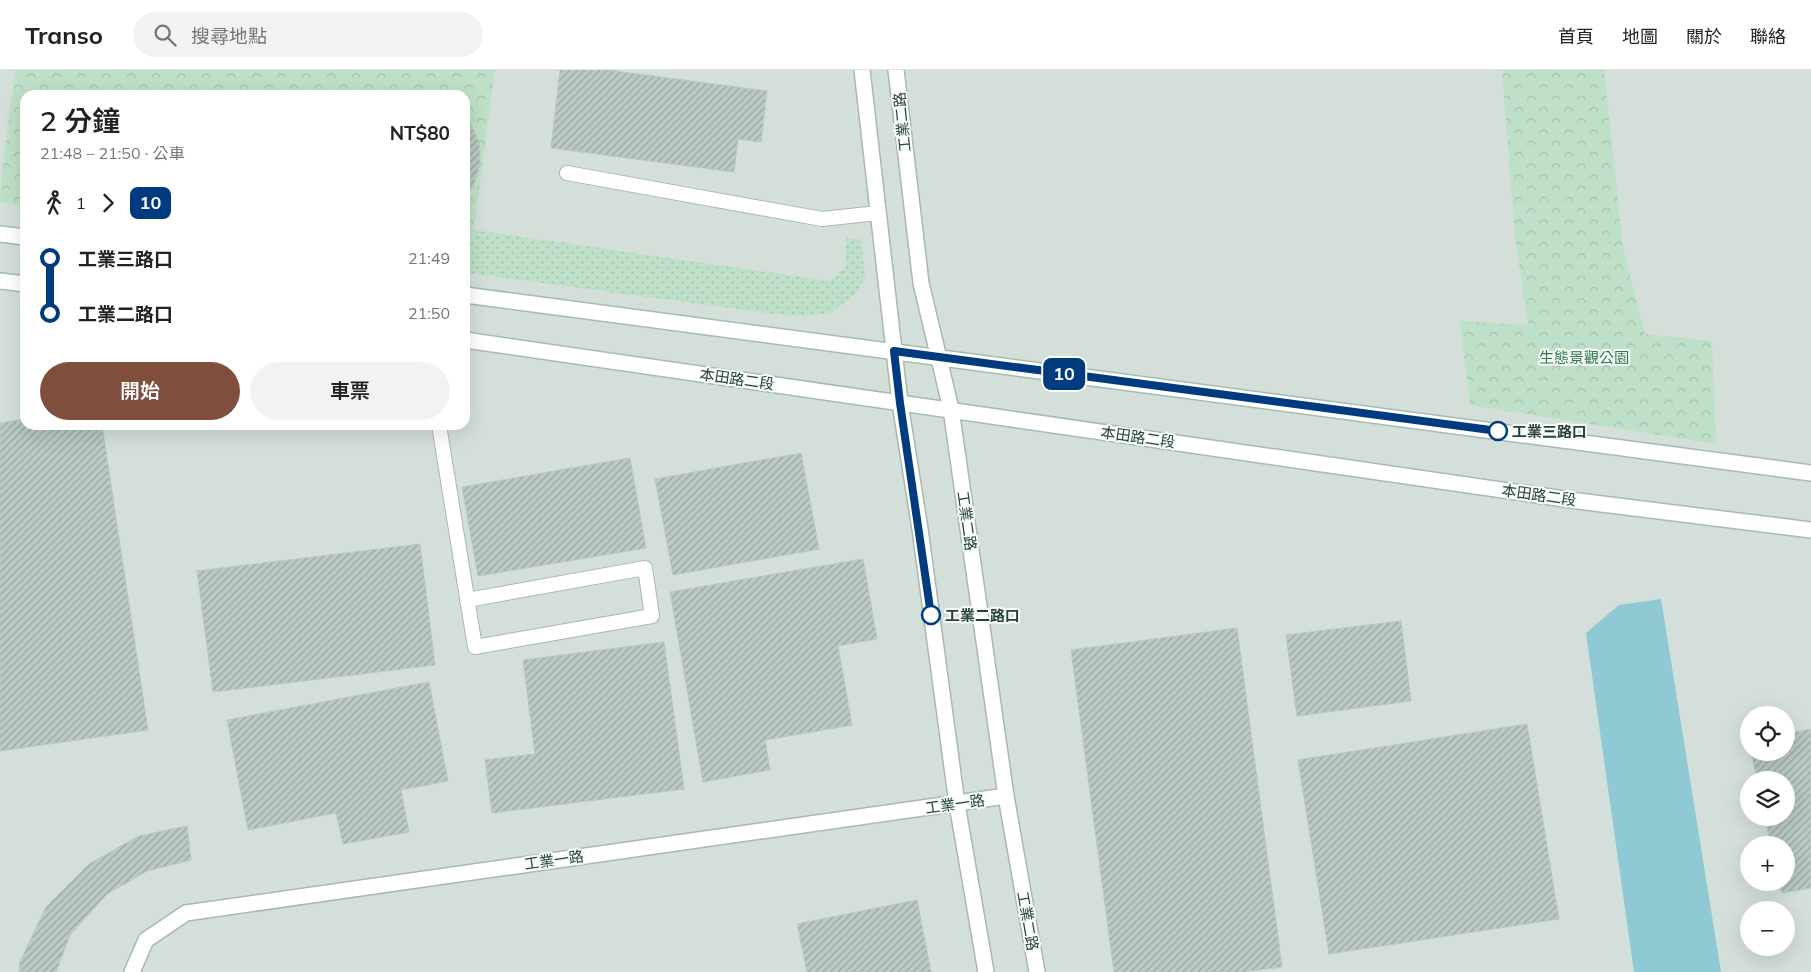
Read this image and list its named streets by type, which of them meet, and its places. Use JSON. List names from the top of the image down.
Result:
{
  "streets": {
    "street": ["工業二路", "本田路二段", "工業一路"]
  },
  "crossings": [
    ["工業二路", "本田路二段"],
    ["工業二路", "工業一路"]
  ],
  "parks": ["生態景觀公園"],
  "places": ["工業三路口", "工業二路口"],
  "lines": ["bus line 10"],
  "page": {
    "header": "Transo",
    "search": "搜尋地點",
    "nav": [
      "首頁",
      "地圖",
      "關於",
      "聯絡"
    ],
    "on_map": "10",
    "heading": ["2 分鐘", "21:48 – 21:50 · 公車", "NT$80"],
    "legs": ["1", "10"],
    "list": [
      {
        "name": "工業三路口",
        "value": "21:49"
      },
      {
        "name": "工業二路口",
        "value": "21:50"
      }
    ],
    "buttons": ["開始", "車票"],
    "map_buttons": ["+", "−"]
  }
}
